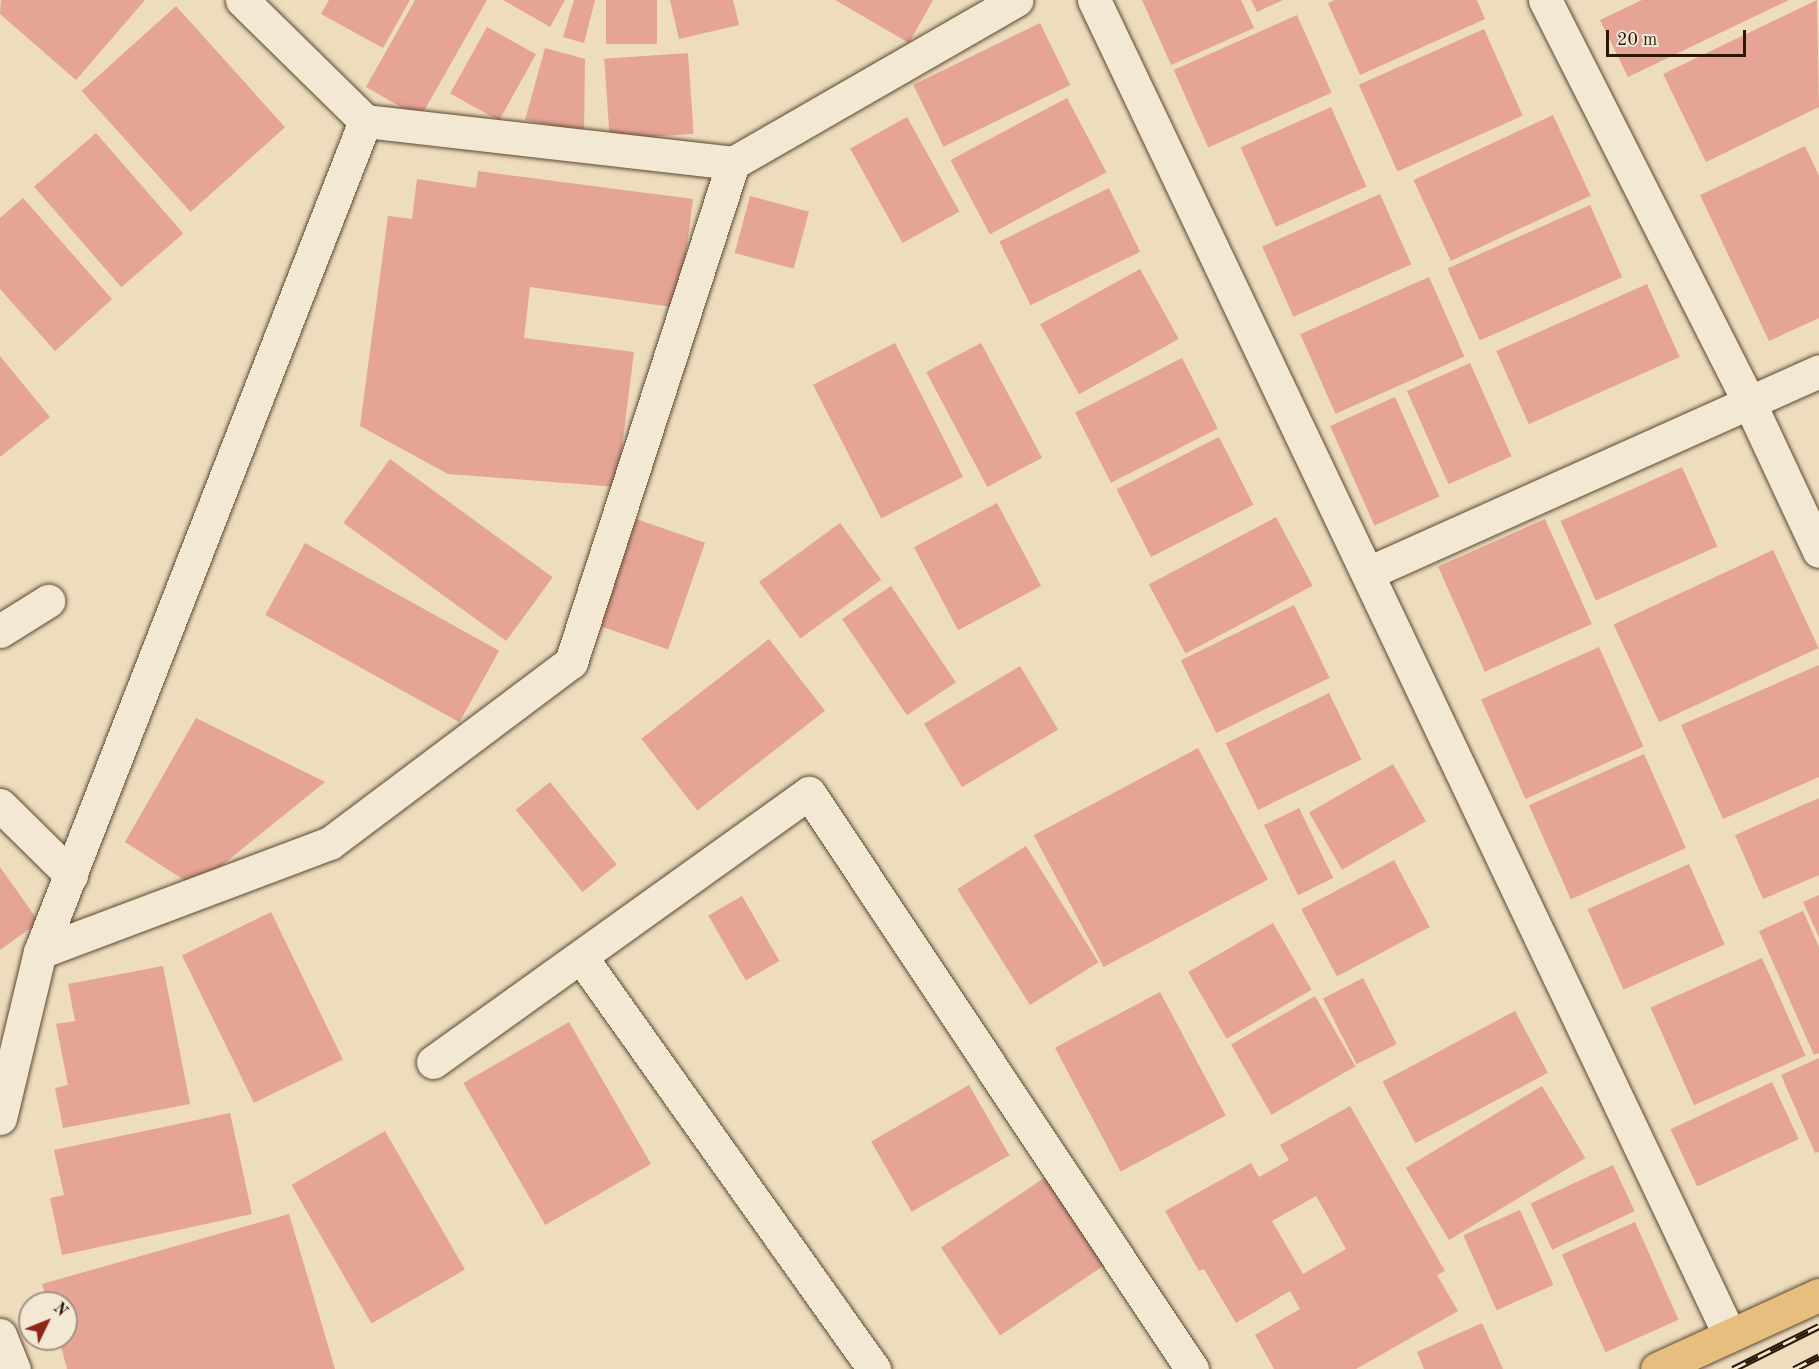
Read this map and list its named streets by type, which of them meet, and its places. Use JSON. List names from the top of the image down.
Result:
{
  "scale_bar": "20 m",
  "north": "top right"
}
